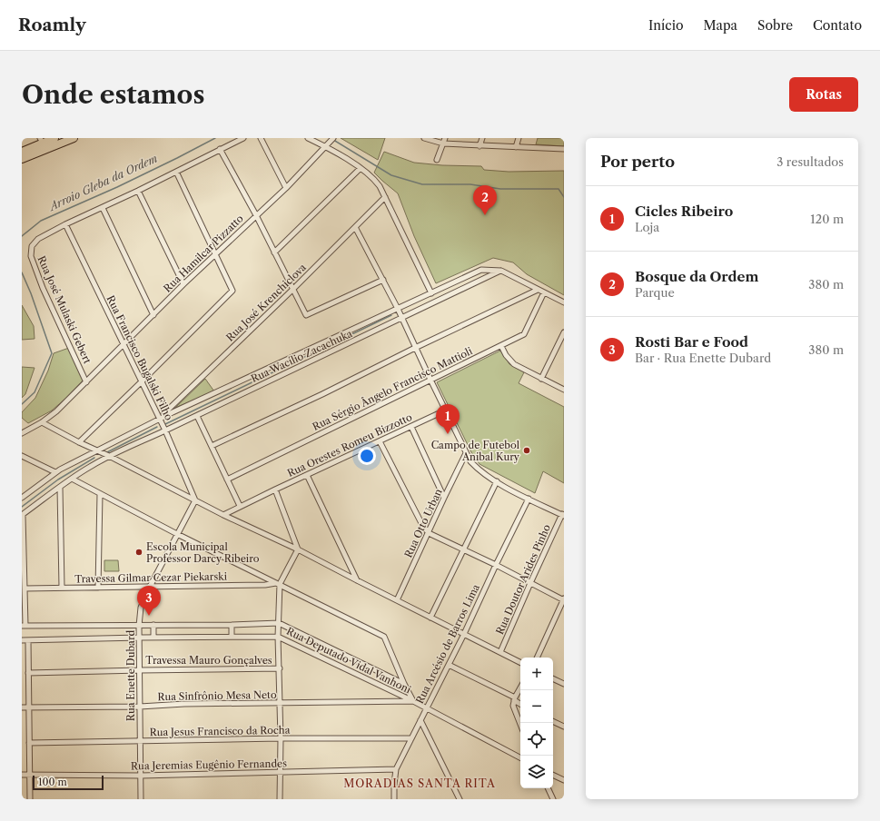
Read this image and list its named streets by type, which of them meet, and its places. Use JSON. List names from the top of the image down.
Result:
{
  "streets": {
    "street": [
      "Rua Hamilcar Pizzatto",
      "Rua José Krenchiclova",
      "Rua José Mulaski Gebert",
      "Rua Wacílio Zacachuka",
      "Rua Francisco Bugalski Filho",
      "Rua Sérgio Ângelo Francisco Mattioli",
      "Rua Orestes Romeu Bizzotto",
      "Rua Otto Urban",
      "Travessa Gilmar Cezar Piekarski",
      "Rua Doutor Arides Pinho",
      "Rua Arcésio de Barros Lima",
      "Travessa Mauro Gonçalves",
      "Rua Deputado Vidal Vanhoni",
      "Rua Enette Dubard",
      "Rua Sinfrônio Mesa Neto",
      "Rua Jesus Francisco da Rocha",
      "Rua Jeremias Eugênio Fernandes"
    ]
  },
  "crossings": [
    ["Rua Hamilcar Pizzatto", "Rua José Mulaski Gebert"],
    ["Rua Hamilcar Pizzatto", "Rua Francisco Bugalski Filho"],
    ["Rua José Krenchiclova", "Rua Wacílio Zacachuka"],
    ["Rua José Krenchiclova", "Rua Francisco Bugalski Filho"],
    ["Rua José Mulaski Gebert", "Rua Francisco Bugalski Filho"],
    ["Rua Wacílio Zacachuka", "Rua Francisco Bugalski Filho"],
    ["Rua Francisco Bugalski Filho", "Rua Enette Dubard"],
    ["Travessa Gilmar Cezar Piekarski", "Rua Enette Dubard"],
    ["Rua Arcésio de Barros Lima", "Rua Deputado Vidal Vanhoni"],
    ["Rua Arcésio de Barros Lima", "Rua Jesus Francisco da Rocha"],
    ["Rua Arcésio de Barros Lima", "Rua Jeremias Eugênio Fernandes"],
    ["Travessa Mauro Gonçalves", "Rua Enette Dubard"],
    ["Rua Deputado Vidal Vanhoni", "Rua Enette Dubard"],
    ["Rua Deputado Vidal Vanhoni", "Rua Sinfrônio Mesa Neto"],
    ["Rua Enette Dubard", "Rua Sinfrônio Mesa Neto"],
    ["Rua Enette Dubard", "Rua Jesus Francisco da Rocha"],
    ["Rua Enette Dubard", "Rua Jeremias Eugênio Fernandes"]
  ],
  "districts": ["MORADIAS SANTA RITA"],
  "water": ["Arroio Gleba da Ordem"],
  "places": ["Campo de Futebol Anibal Kury", "Escola Municipal Professor Darcy Ribeiro"],
  "scale_bar": "100 m",
  "page": {
    "header": "Roamly",
    "nav": [
      "Início",
      "Mapa",
      "Sobre",
      "Contato"
    ],
    "buttons": "Rotas",
    "title": "Onde estamos",
    "heading": ["Por perto", "3 resultados"],
    "pins": ["2", "1", "3"],
    "list": [
      {
        "mark": "1",
        "name": "Cicles Ribeiro",
        "note": "Loja",
        "value": "120 m"
      },
      {
        "mark": "2",
        "name": "Bosque da Ordem",
        "note": "Parque",
        "value": "380 m"
      },
      {
        "mark": "3",
        "name": "Rosti Bar e Food",
        "note": "Bar · Rua Enette Dubard",
        "value": "380 m"
      }
    ],
    "map_buttons": ["+", "−"],
    "scale": "100 m"
  }
}
